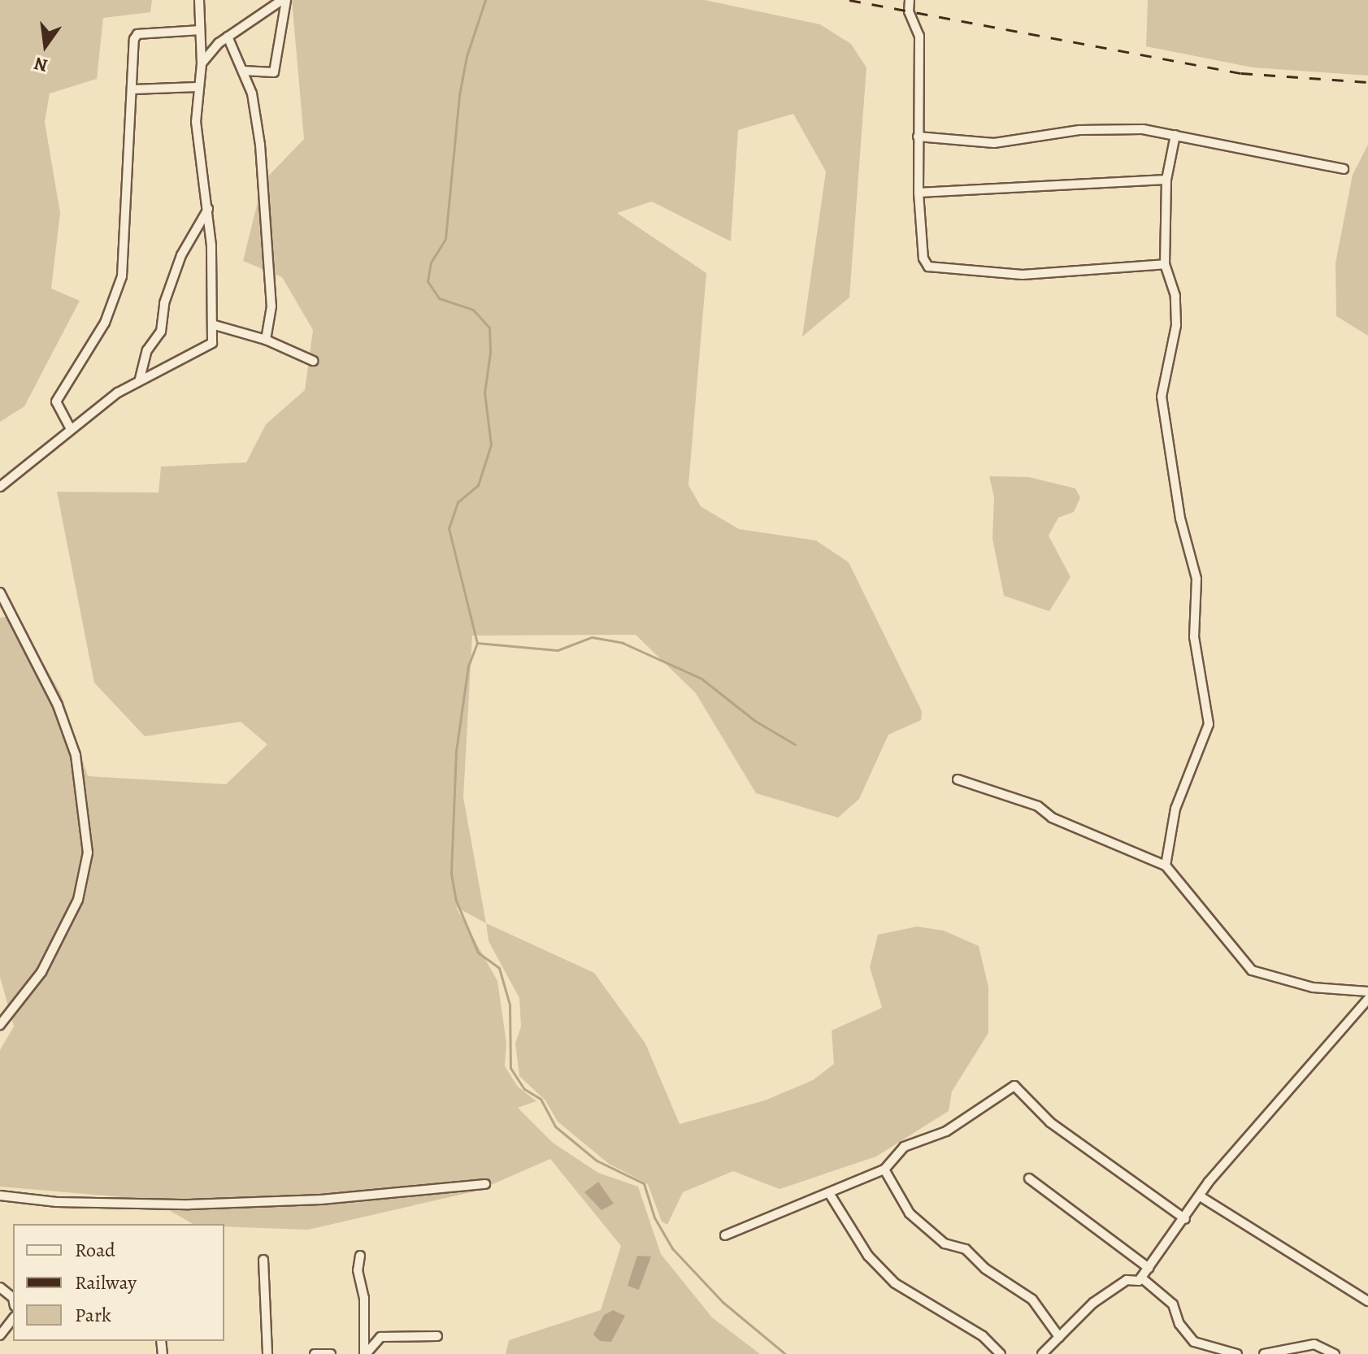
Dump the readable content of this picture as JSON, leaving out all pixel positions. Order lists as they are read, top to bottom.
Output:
{
  "legend": ["Road", "Railway", "Park"],
  "north": "bottom"
}
